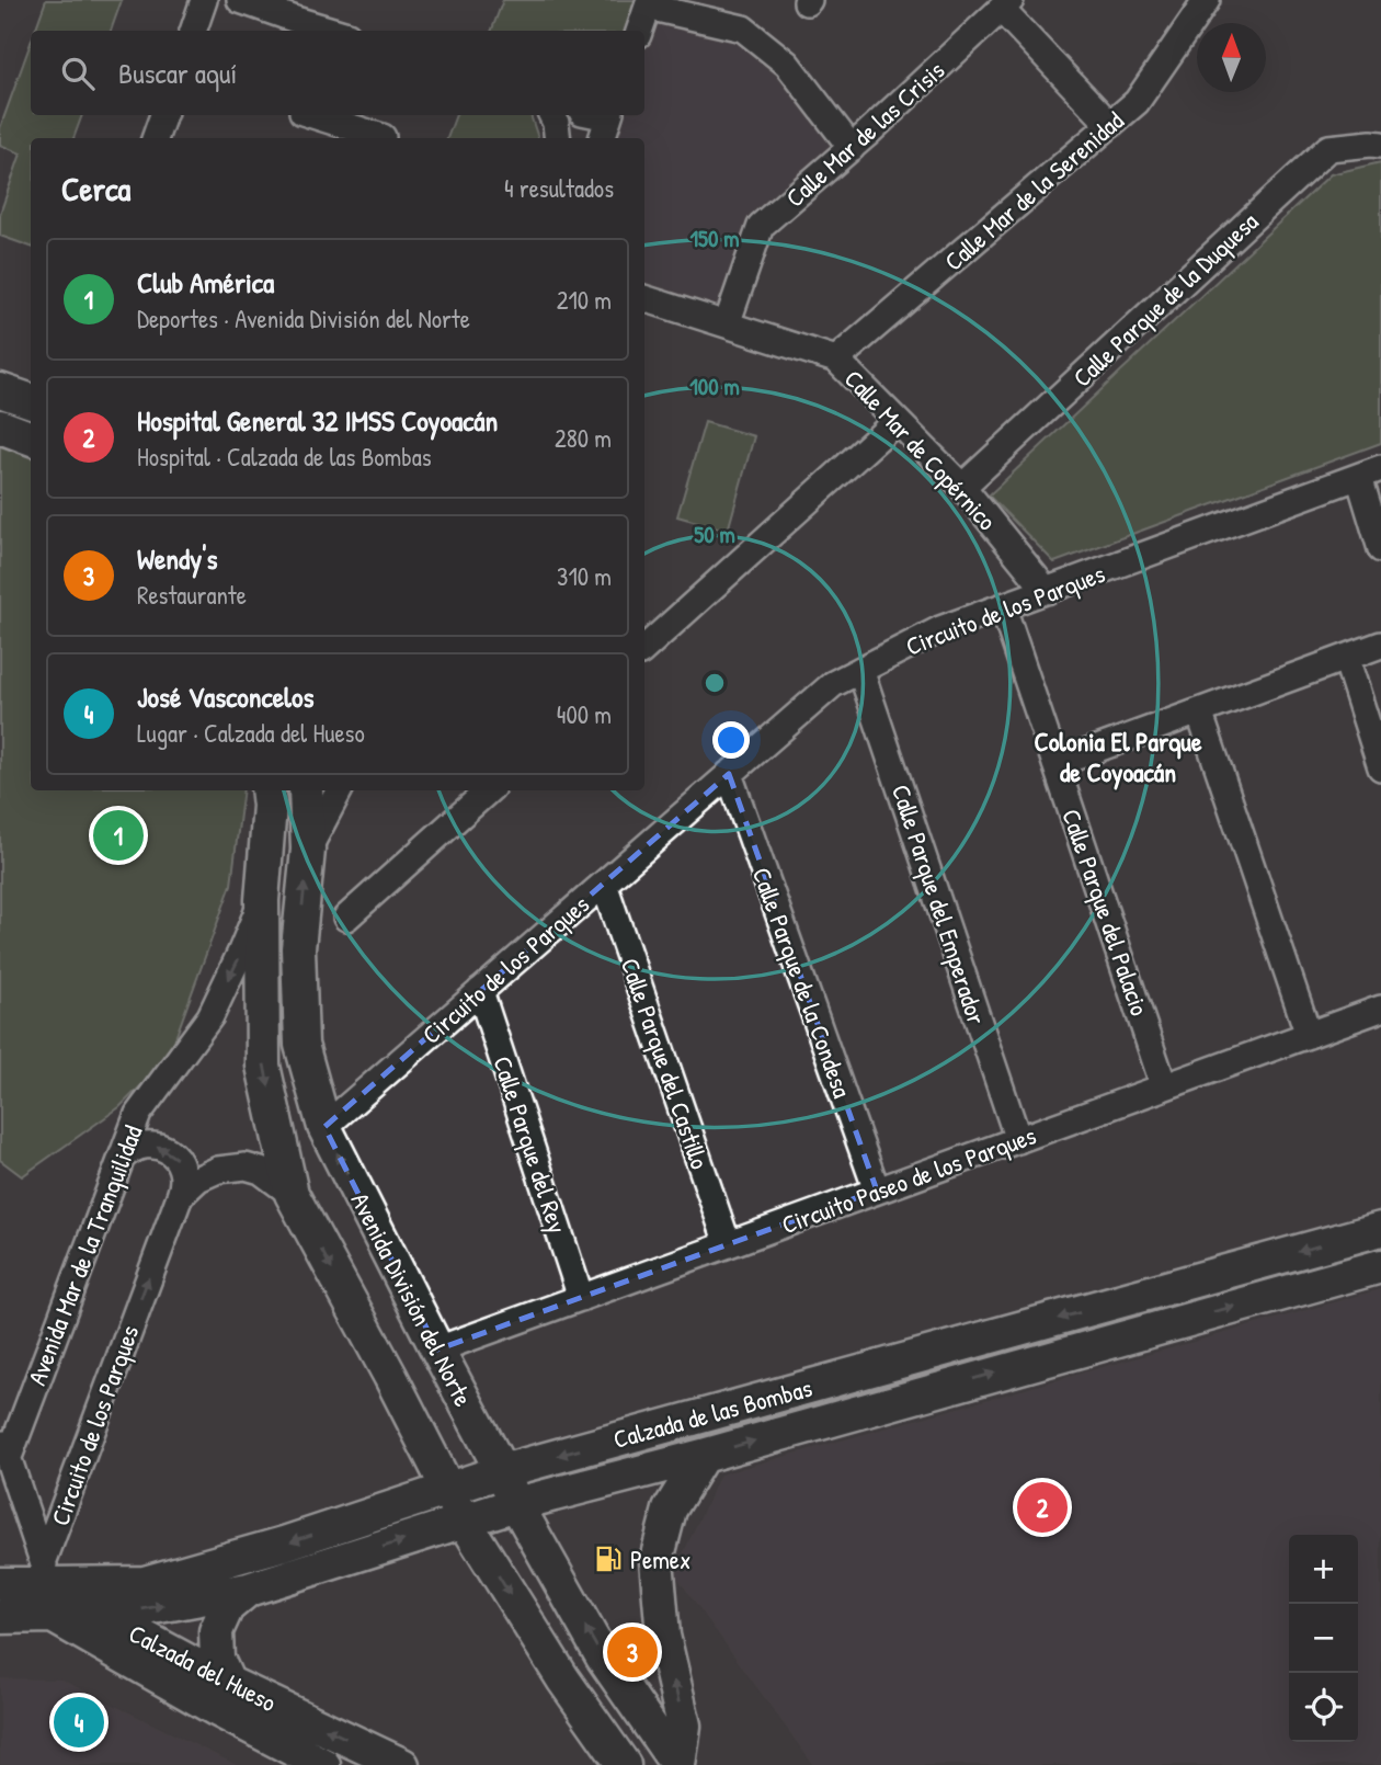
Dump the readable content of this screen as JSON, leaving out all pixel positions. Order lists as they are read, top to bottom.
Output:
{
  "streets": {
    "main road": ["Avenida División del Norte", "Calzada de las Bombas", "Calzada del Hueso"],
    "street": [
      "Calle Mar de las Crisis",
      "Calle Mar de la Serenidad",
      "Calle Parque de la Duquesa",
      "Calle Mar de Copérnico",
      "Circuito de los Parques",
      "Calle Parque del Emperador",
      "Calle Parque del Palacio",
      "Calle Parque de la Condesa",
      "Calle Parque del Castillo",
      "Calle Parque del Rey",
      "Circuito Paseo de los Parques",
      "Avenida Mar de la Tranquilidad"
    ]
  },
  "crossings": [
    ["Calle Mar de las Crisis", "Calle Mar de Copérnico"],
    ["Calle Mar de la Serenidad", "Calle Mar de Copérnico"],
    ["Calle Parque de la Duquesa", "Calle Mar de Copérnico"],
    ["Calle Mar de Copérnico", "Circuito de los Parques"],
    ["Circuito de los Parques", "Calle Parque del Emperador"],
    ["Circuito de los Parques", "Calle Parque del Palacio"],
    ["Circuito de los Parques", "Calle Parque de la Condesa"],
    ["Circuito de los Parques", "Calle Parque del Castillo"],
    ["Circuito de los Parques", "Calle Parque del Rey"],
    ["Circuito de los Parques", "Avenida División del Norte"],
    ["Circuito de los Parques", "Calzada de las Bombas"],
    ["Circuito de los Parques", "Calzada del Hueso"],
    ["Calle Parque del Emperador", "Circuito Paseo de los Parques"],
    ["Calle Parque del Palacio", "Circuito Paseo de los Parques"],
    ["Calle Parque de la Condesa", "Circuito Paseo de los Parques"],
    ["Calle Parque del Castillo", "Circuito Paseo de los Parques"],
    ["Calle Parque del Rey", "Circuito Paseo de los Parques"],
    ["Circuito Paseo de los Parques", "Avenida División del Norte"],
    ["Avenida División del Norte", "Calzada de las Bombas"],
    ["Calzada de las Bombas", "Calzada del Hueso"]
  ],
  "one_way": ["Avenida Mar de la Tranquilidad"],
  "districts": ["Colonia El Parque de Coyoacán"],
  "places": {
    "fuel station": ["Pemex"]
  },
  "north": "top",
  "page": {
    "search": "Buscar aquí",
    "heading": ["Cerca", "4 resultados"],
    "list": [
      {
        "mark": "1",
        "name": "Club América",
        "note": "Deportes · Avenida División del Norte",
        "value": "210 m"
      },
      {
        "mark": "2",
        "name": "Hospital General 32 IMSS Coyoacán",
        "note": "Hospital · Calzada de las Bombas",
        "value": "280 m"
      },
      {
        "mark": "3",
        "name": "Wendy's",
        "note": "Restaurante",
        "value": "310 m"
      },
      {
        "mark": "4",
        "name": "José Vasconcelos",
        "note": "Lugar · Calzada del Hueso",
        "value": "400 m"
      }
    ],
    "pins": [
      "1",
      "2",
      "3",
      "4"
    ],
    "map_buttons": ["+", "−"]
  },
  "rings": ["150 m", "100 m", "50 m"]
}
